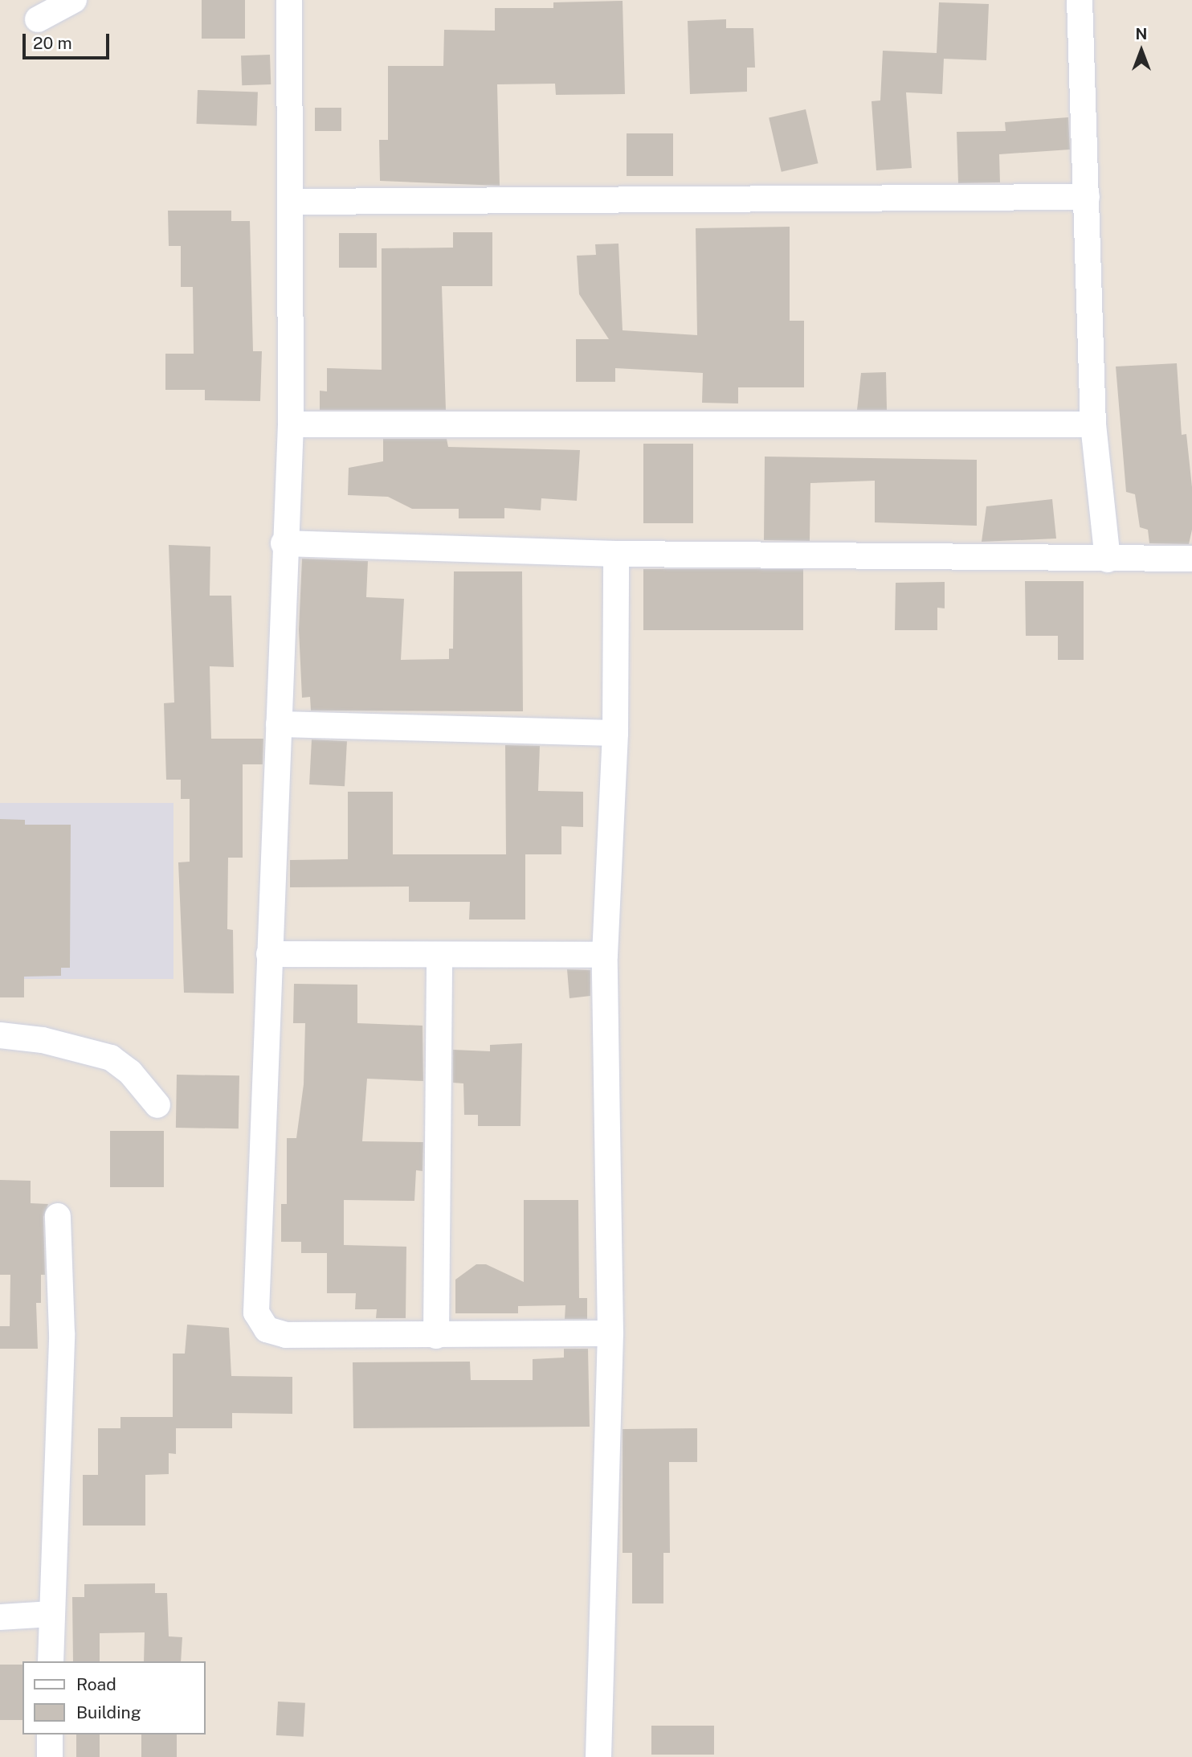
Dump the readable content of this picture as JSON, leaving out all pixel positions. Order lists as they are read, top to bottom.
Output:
{
  "legend": ["Road", "Building"],
  "scale_bar": "20 m",
  "north": "top"
}
